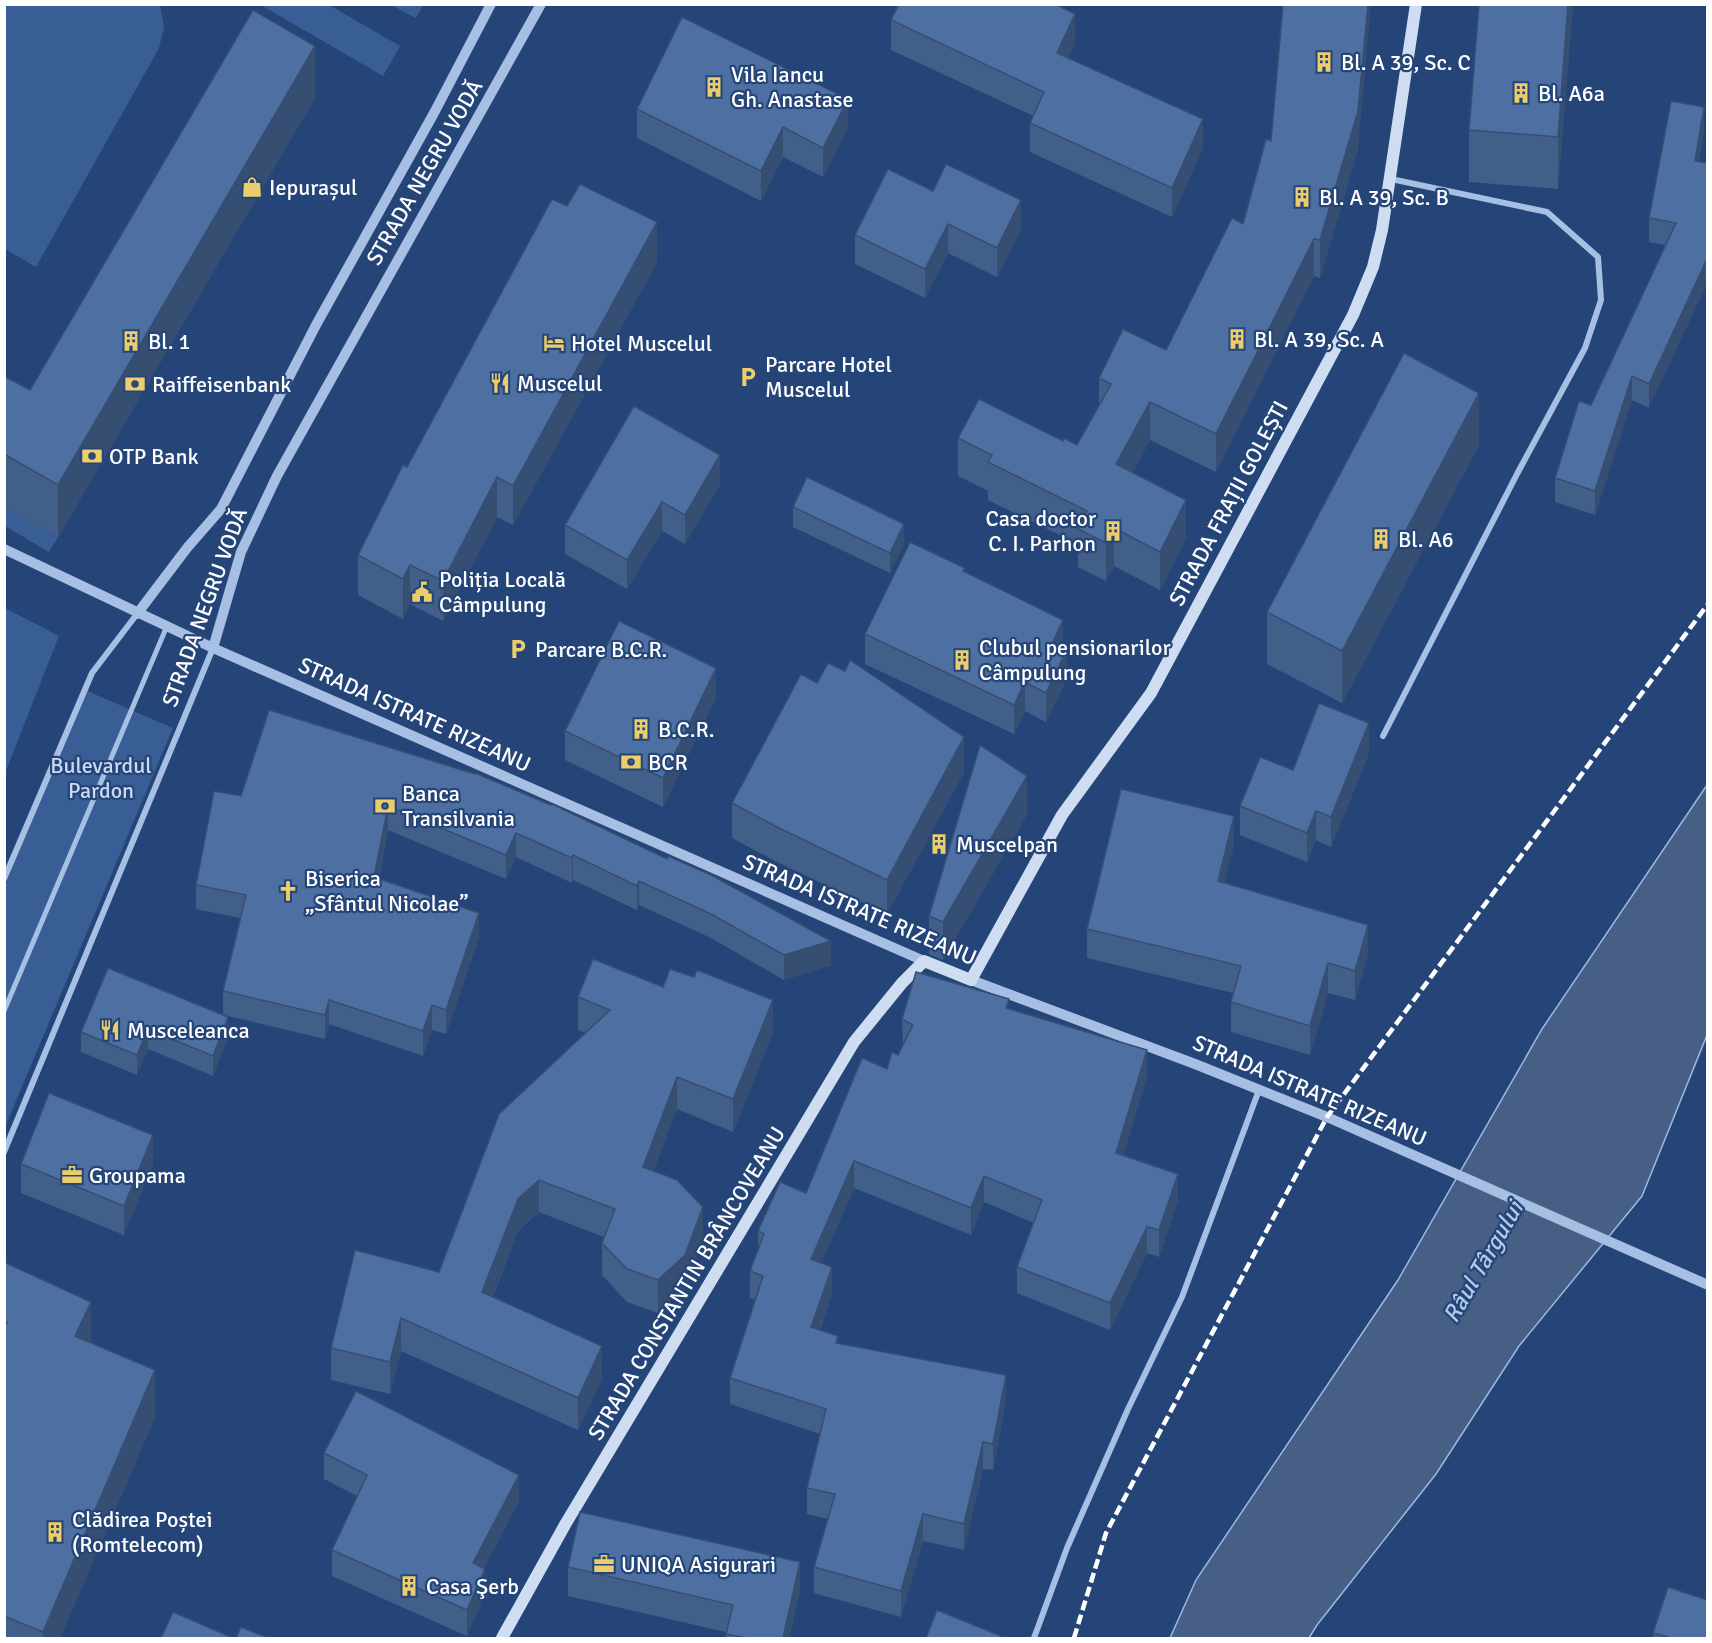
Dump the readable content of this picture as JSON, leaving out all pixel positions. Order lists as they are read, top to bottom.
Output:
{
  "streets": {
    "main road": ["STRADA FRAȚII GOLEȘTI", "STRADA ISTRATE RIZEANU", "STRADA CONSTANTIN BRÂNCOVEANU"],
    "street": ["STRADA NEGRU VODĂ"]
  },
  "crossings": [
    ["STRADA NEGRU VODĂ", "STRADA ISTRATE RIZEANU"],
    ["STRADA FRAȚII GOLEȘTI", "STRADA ISTRATE RIZEANU"],
    ["STRADA ISTRATE RIZEANU", "STRADA CONSTANTIN BRÂNCOVEANU"]
  ],
  "water": ["Râul Târgului"],
  "parks": ["Bulevardul Pardon"],
  "places": {
    "building": [
      "Bl. A 39, Sc. C",
      "Vila Iancu Gh. Anastase",
      "Bl. A6a",
      "Bl. A 39, Sc. B",
      "Bl. A 39, Sc. A",
      "Bl. 1",
      "Casa doctor C. I. Parhon",
      "Bl. A6",
      "Clubul pensionarilor Câmpulung",
      "B.C.R.",
      "Muscelpan",
      "Clădirea Poștei (Romtelecom)",
      "Casa Şerb"
    ],
    "shop": ["Iepurașul"],
    "hotel": ["Hotel Muscelul"],
    "parking": ["Parcare Hotel Muscelul", "Parcare B.C.R."],
    "restaurant": ["Muscelul", "Musceleanca"],
    "bank": [
      "Raiffeisenbank",
      "OTP Bank",
      "BCR",
      "Banca Transilvania"
    ],
    "public building": ["Poliția Locală Câmpulung"],
    "church": ["Biserica „Sfântul Nicolae”"],
    "office": ["Groupama", "UNIQA Asigurari"]
  }
}
